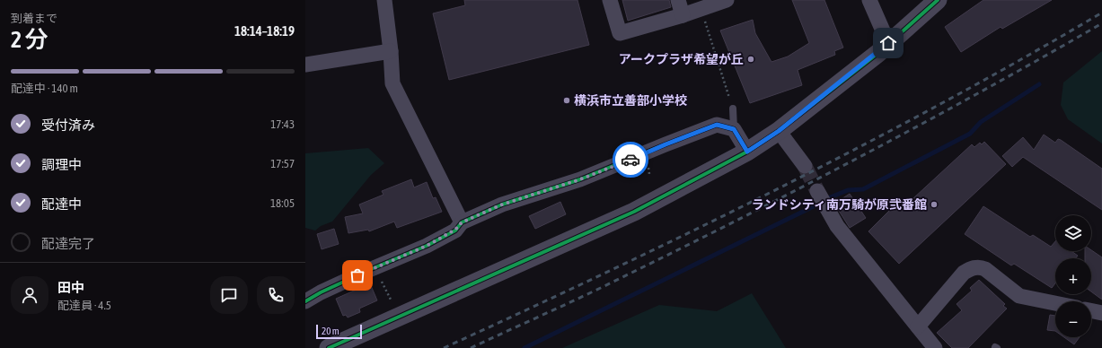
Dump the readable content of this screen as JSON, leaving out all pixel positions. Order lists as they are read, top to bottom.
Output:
{
  "places": ["アークプラザ希望が丘", "横浜市立善部小学校", "ランドシティ南万騎が原弐番館"],
  "scale_bar": "20 m",
  "page": {
    "heading": ["2 分", "到着まで", "18:14–18:19"],
    "panel": ["田中", "配達員 · 4.5"],
    "bar": "配達中 · 140 m",
    "list": [
      ["受付済み", "17:43"],
      ["調理中", "17:57"],
      ["配達中", "18:05"],
      "配達完了"
    ],
    "map_buttons": ["+", "−"],
    "scale": "20 m"
  }
}
